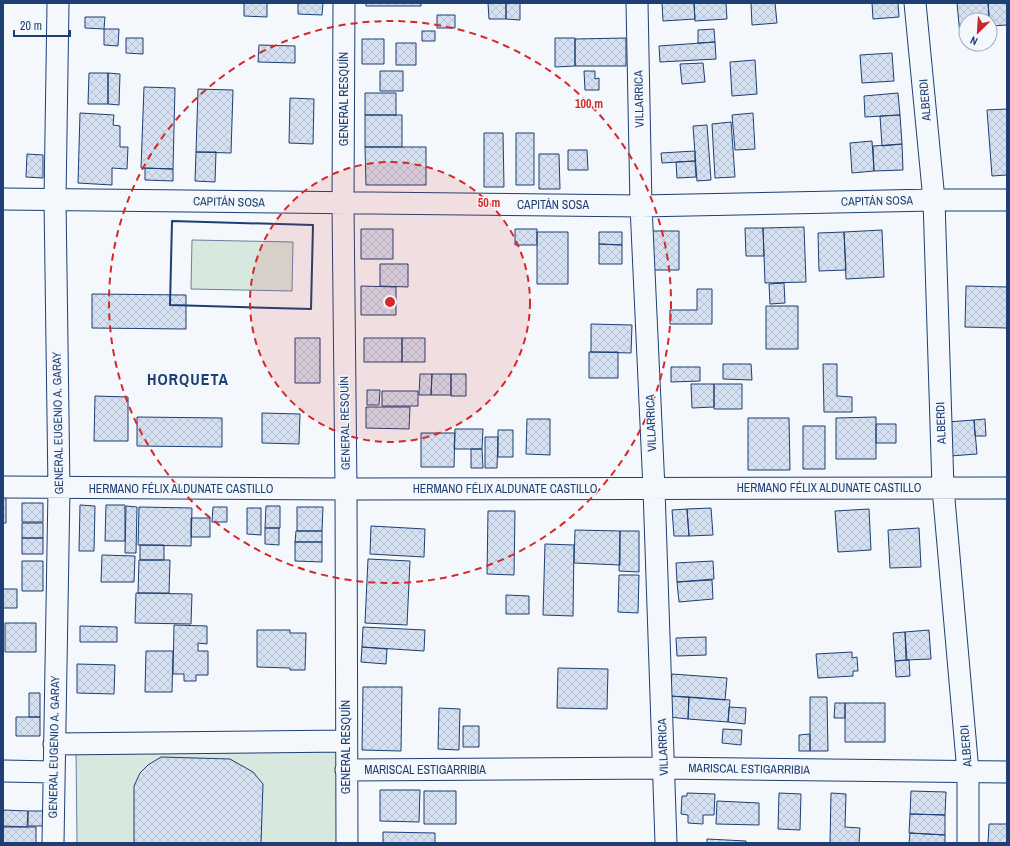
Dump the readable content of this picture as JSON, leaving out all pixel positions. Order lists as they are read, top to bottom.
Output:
{
  "streets": {
    "street": [
      "GENERAL RESQUÍN",
      "VILLARRICA",
      "ALBERDI",
      "CAPITÁN SOSA",
      "GENERAL EUGENIO A. GARAY",
      "HERMANO FÉLIX ALDUNATE CASTILLO",
      "MARISCAL ESTIGARRIBIA"
    ]
  },
  "crossings": [
    ["GENERAL RESQUÍN", "CAPITÁN SOSA"],
    ["GENERAL RESQUÍN", "HERMANO FÉLIX ALDUNATE CASTILLO"],
    ["GENERAL RESQUÍN", "MARISCAL ESTIGARRIBIA"],
    ["VILLARRICA", "CAPITÁN SOSA"],
    ["VILLARRICA", "HERMANO FÉLIX ALDUNATE CASTILLO"],
    ["VILLARRICA", "MARISCAL ESTIGARRIBIA"],
    ["ALBERDI", "CAPITÁN SOSA"],
    ["ALBERDI", "HERMANO FÉLIX ALDUNATE CASTILLO"],
    ["ALBERDI", "MARISCAL ESTIGARRIBIA"],
    ["CAPITÁN SOSA", "GENERAL EUGENIO A. GARAY"],
    ["GENERAL EUGENIO A. GARAY", "HERMANO FÉLIX ALDUNATE CASTILLO"]
  ],
  "districts": ["HORQUETA"],
  "scale_bar": "20 m",
  "north": "bottom left",
  "rings": ["100 m", "50 m"]
}
